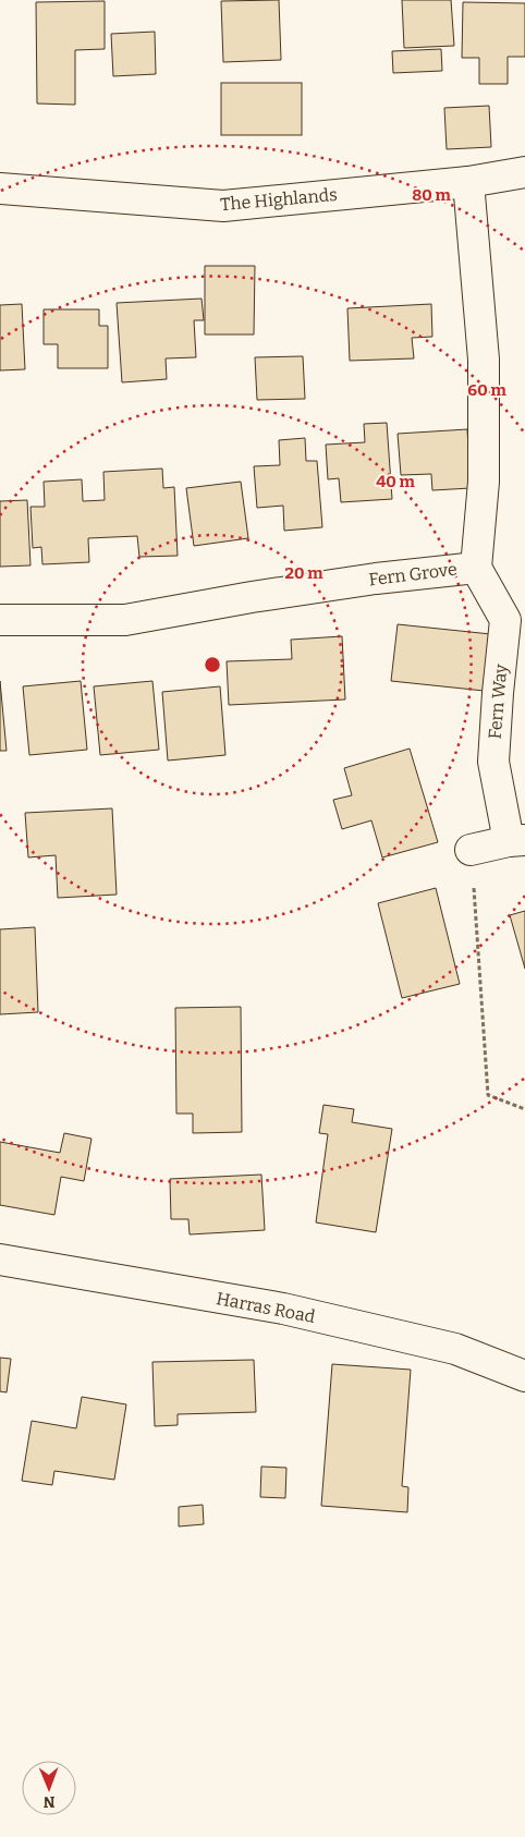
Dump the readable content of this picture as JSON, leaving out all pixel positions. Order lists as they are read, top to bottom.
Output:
{
  "streets": {
    "street": [
      "The Highlands",
      "Fern Grove",
      "Fern Way",
      "Harras Road"
    ]
  },
  "crossings": [
    ["The Highlands", "Fern Grove"],
    ["Fern Grove", "Fern Way"]
  ],
  "north": "bottom",
  "rings": [
    "80 m",
    "60 m",
    "40 m",
    "20 m"
  ]
}
